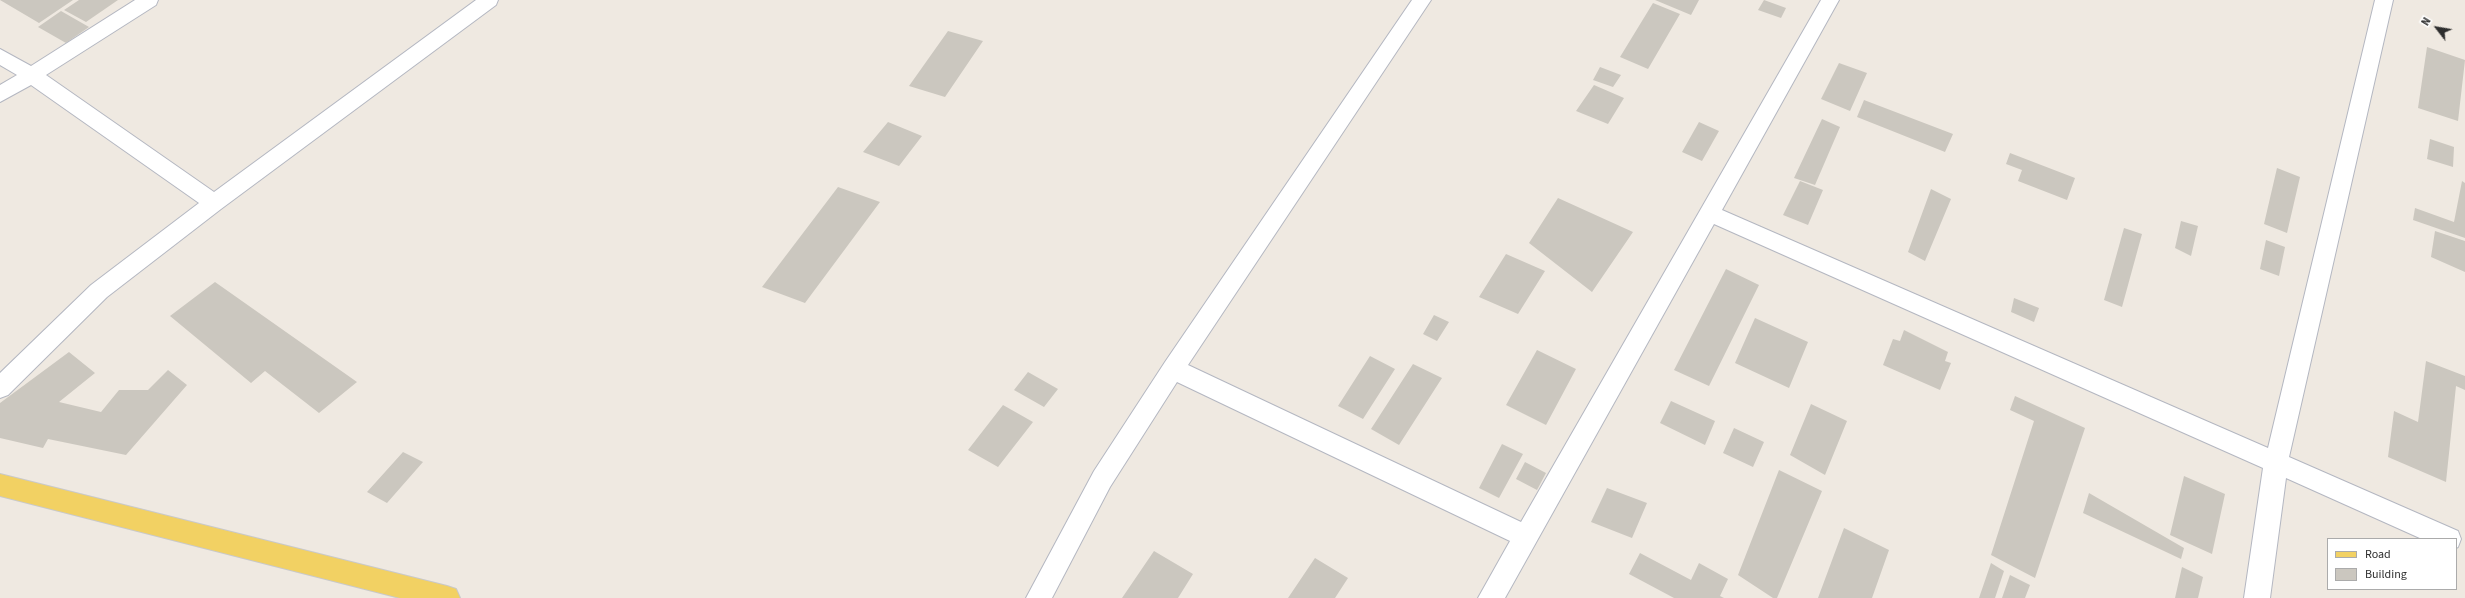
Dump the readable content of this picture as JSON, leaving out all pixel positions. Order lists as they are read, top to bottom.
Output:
{
  "legend": ["Road", "Building"],
  "north": "top left"
}
